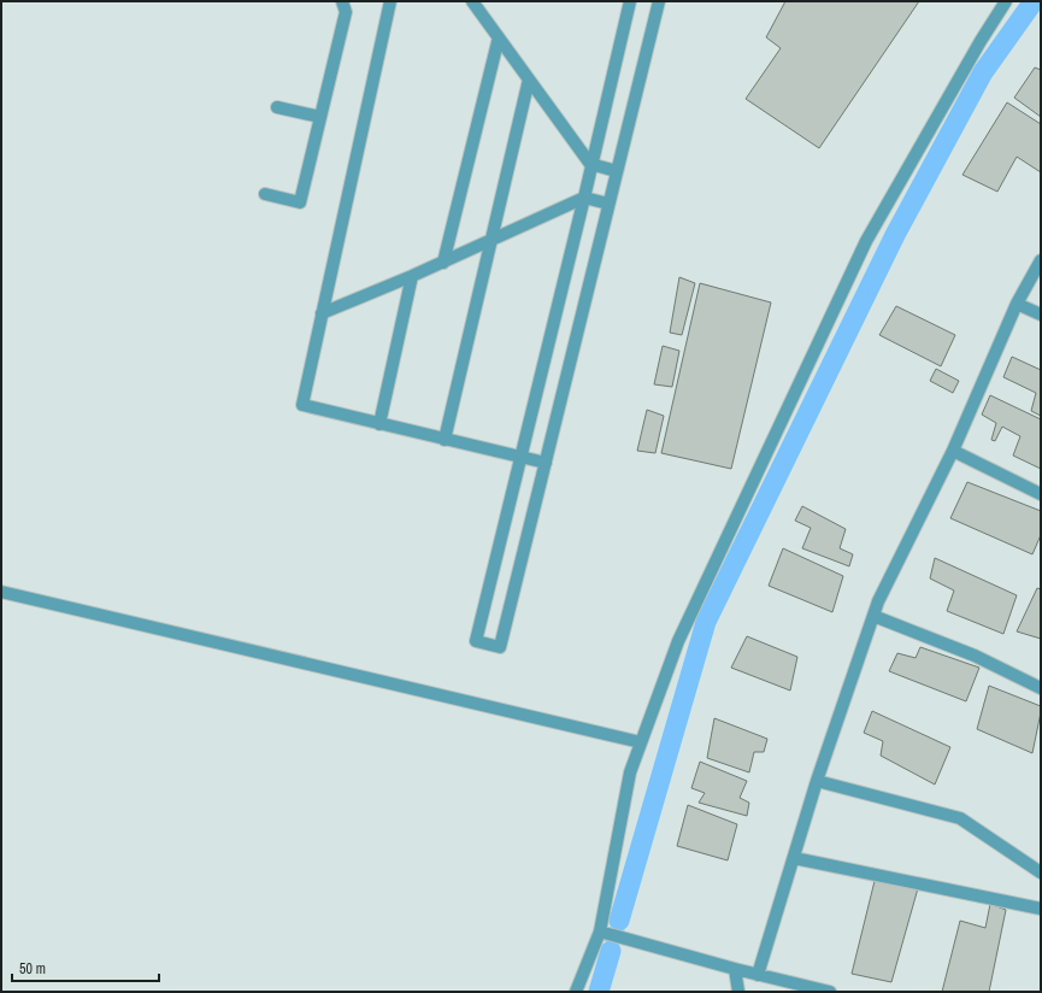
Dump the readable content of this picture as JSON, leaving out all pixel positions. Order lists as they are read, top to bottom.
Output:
{
  "scale_bar": "50 m"
}
